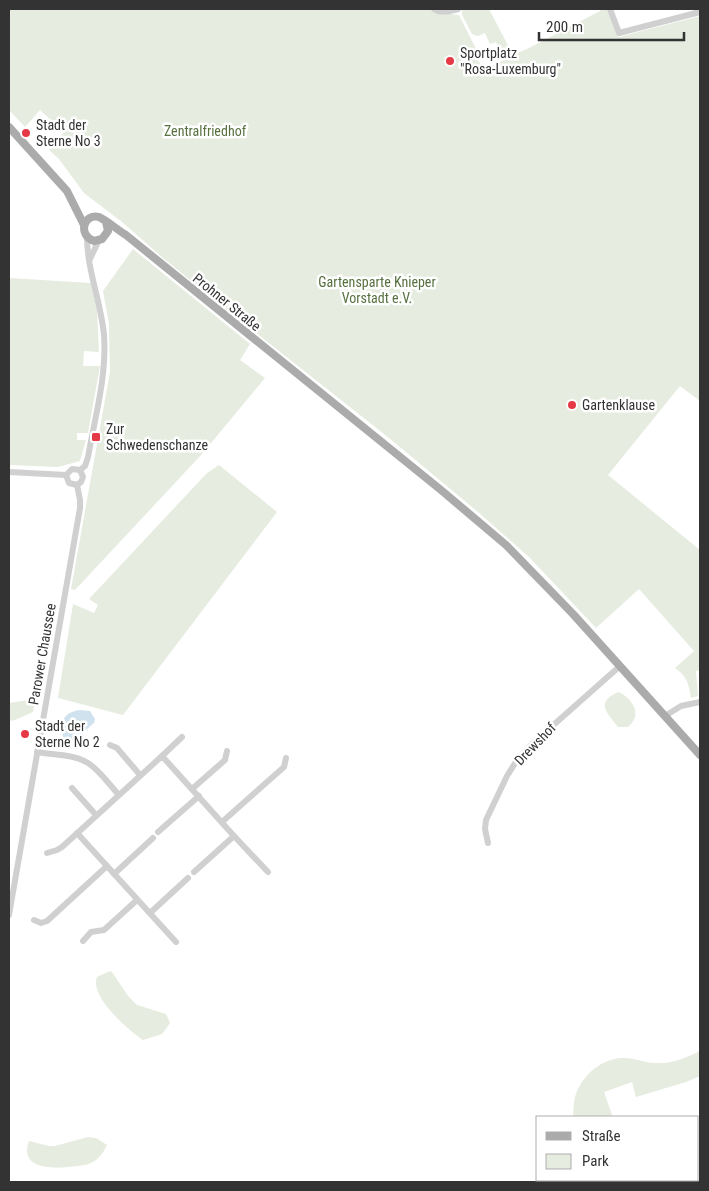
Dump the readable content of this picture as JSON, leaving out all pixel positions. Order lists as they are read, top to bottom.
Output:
{
  "streets": {
    "main road": ["Prohner Straße", "Parower Chaussee"],
    "street": ["Drewshof"]
  },
  "crossings": [
    ["Prohner Straße", "Parower Chaussee"],
    ["Prohner Straße", "Drewshof"]
  ],
  "parks": ["Zentralfriedhof", "Gartensparte Knieper Vorstadt e.V."],
  "places": {
    "other": [
      "Sportplatz \"Rosa-Luxemburg\"",
      "Stadt der Sterne No 3",
      "Gartenklause",
      "Stadt der Sterne No 2"
    ],
    "transit": ["Zur Schwedenschanze"]
  },
  "legend": ["Straße", "Park"],
  "scale_bar": "200 m"
}
